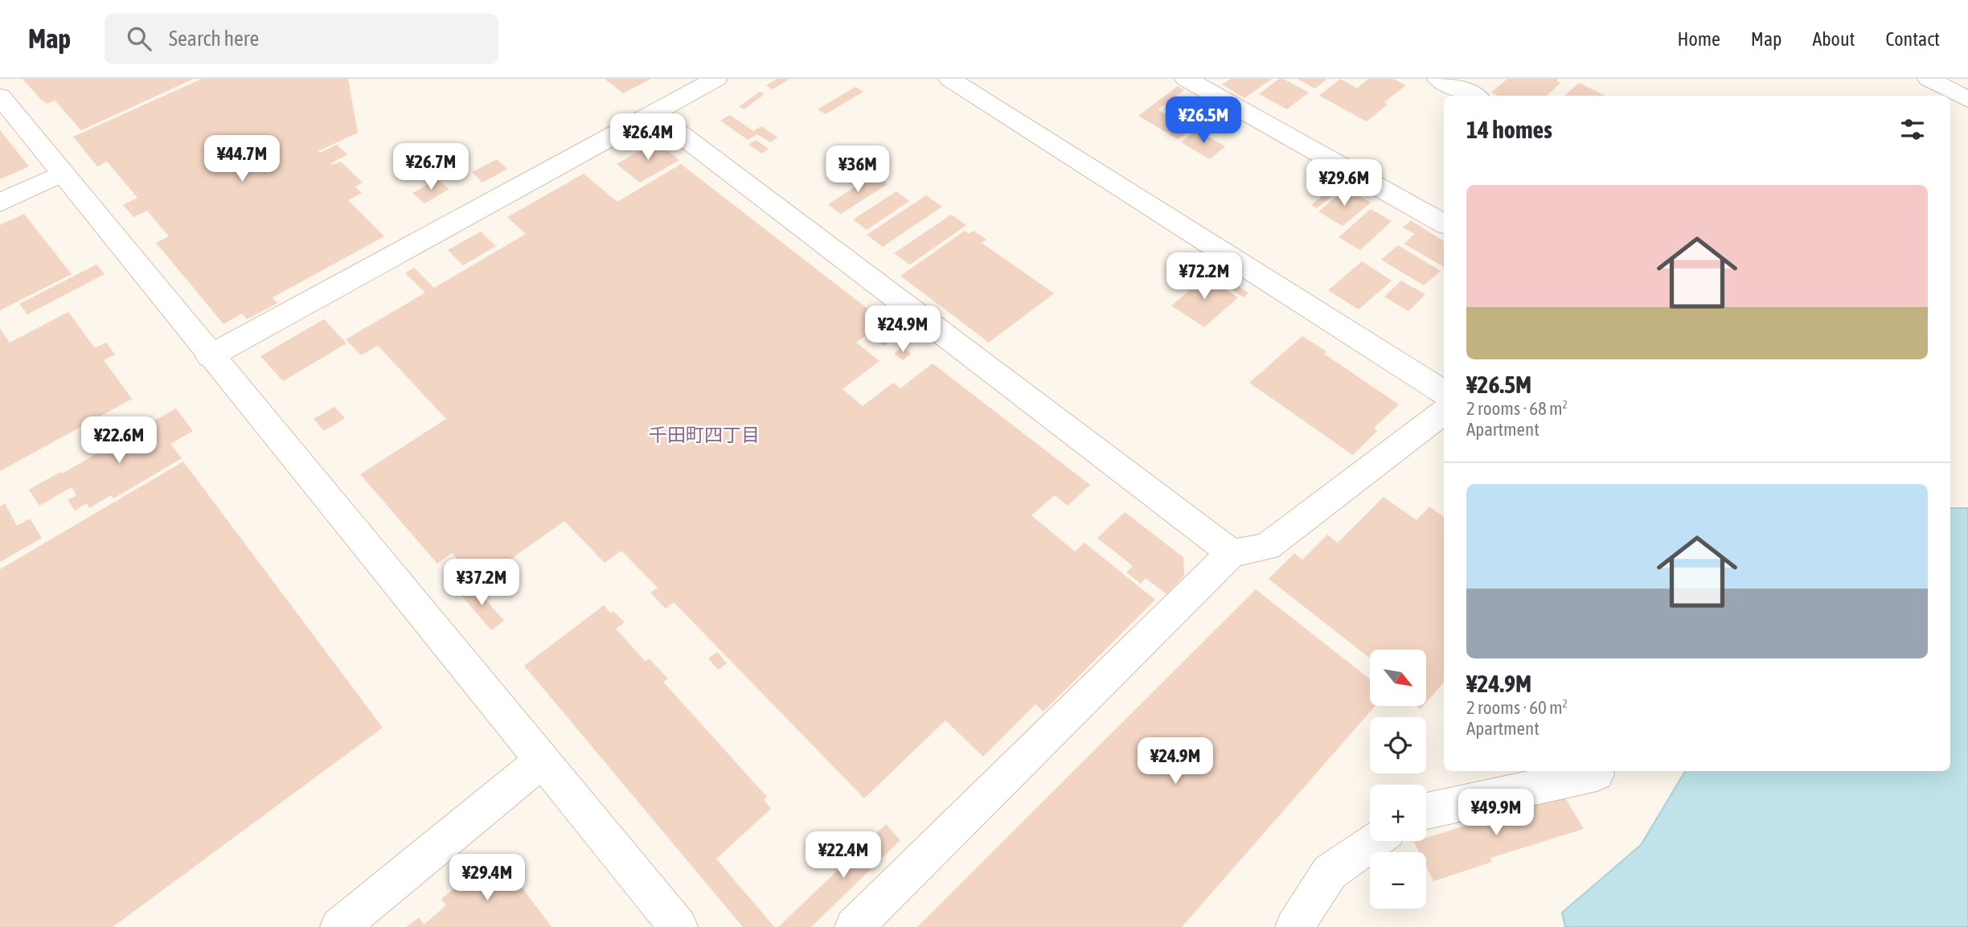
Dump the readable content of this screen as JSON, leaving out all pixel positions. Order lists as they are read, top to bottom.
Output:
{
  "districts": ["千田町四丁目"],
  "north": "bottom right",
  "page": {
    "header": "Map",
    "search": "Search here",
    "nav": [
      "Home",
      "Map",
      "About",
      "Contact"
    ],
    "heading": "14 homes",
    "price": [
      "¥26.5M",
      "¥26.4M",
      "¥44.7M",
      "¥26.7M",
      "¥36M",
      "¥29.6M",
      "¥72.2M",
      "¥24.9M",
      "¥22.6M",
      "¥37.2M",
      "¥24.9M",
      "¥49.9M",
      "¥22.4M",
      "¥29.4M"
    ],
    "list": [
      {
        "name": "¥26.5M",
        "note": "2 rooms · 68 m² · Apartment"
      },
      {
        "name": "¥24.9M",
        "note": "2 rooms · 60 m² · Apartment"
      }
    ],
    "map_buttons": ["+", "−"]
  }
}
